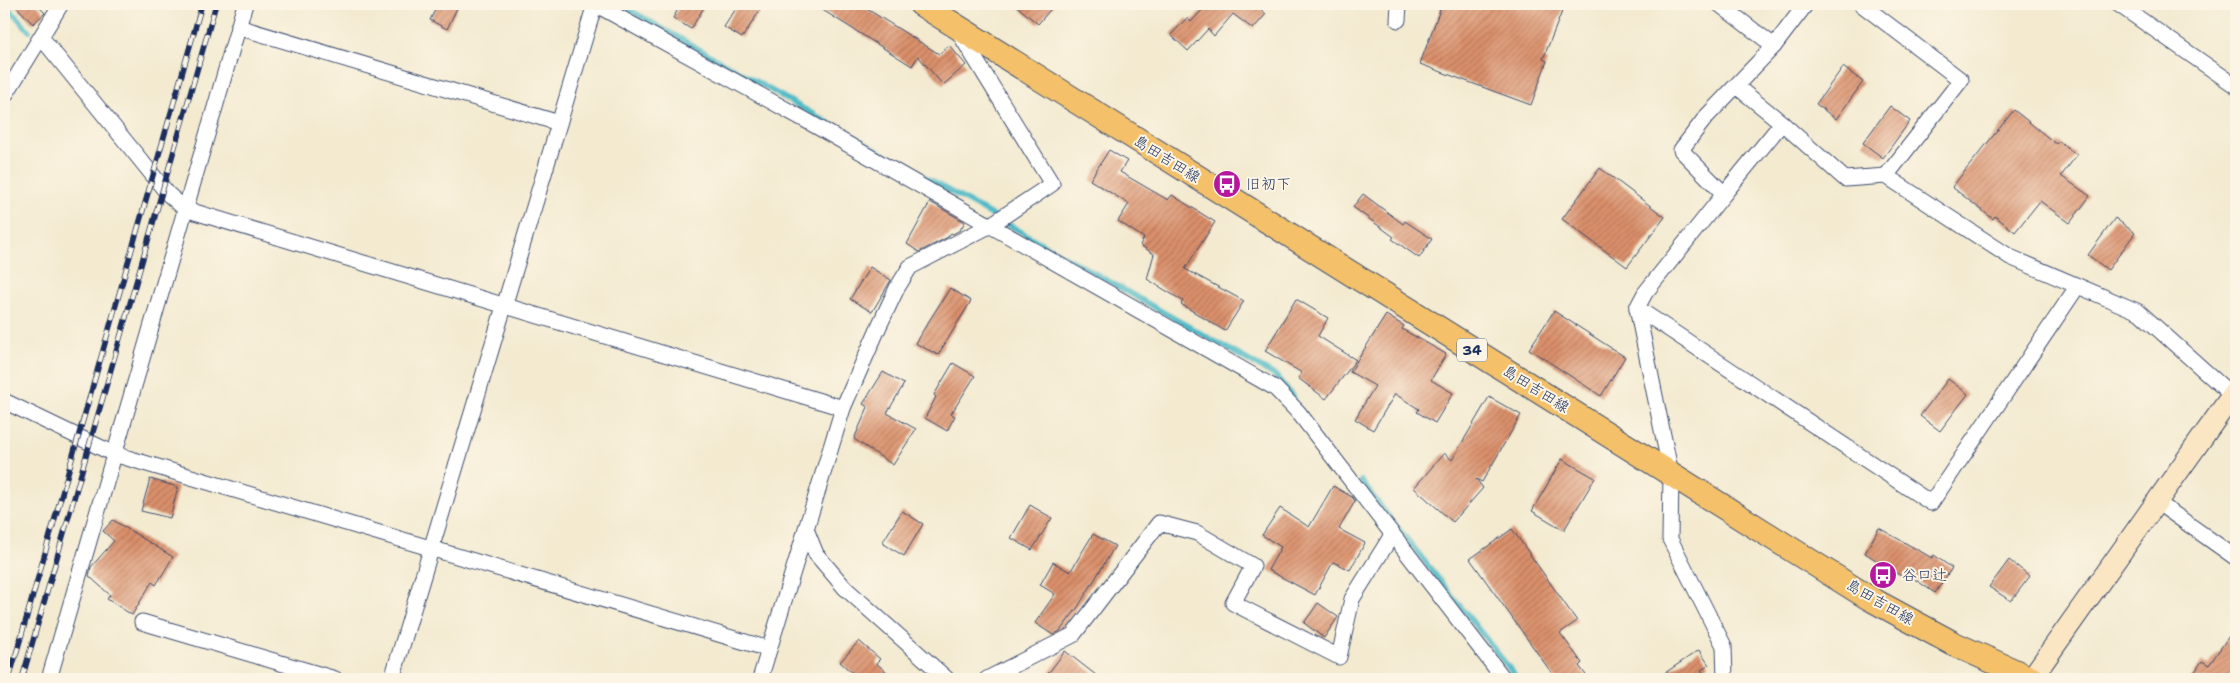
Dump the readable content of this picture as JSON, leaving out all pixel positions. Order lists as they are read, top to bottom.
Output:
{
  "streets": {
    "main road": ["島田吉田線", "34"]
  },
  "places": {
    "bus stop": ["旧初下", "谷口辻"]
  }
}
